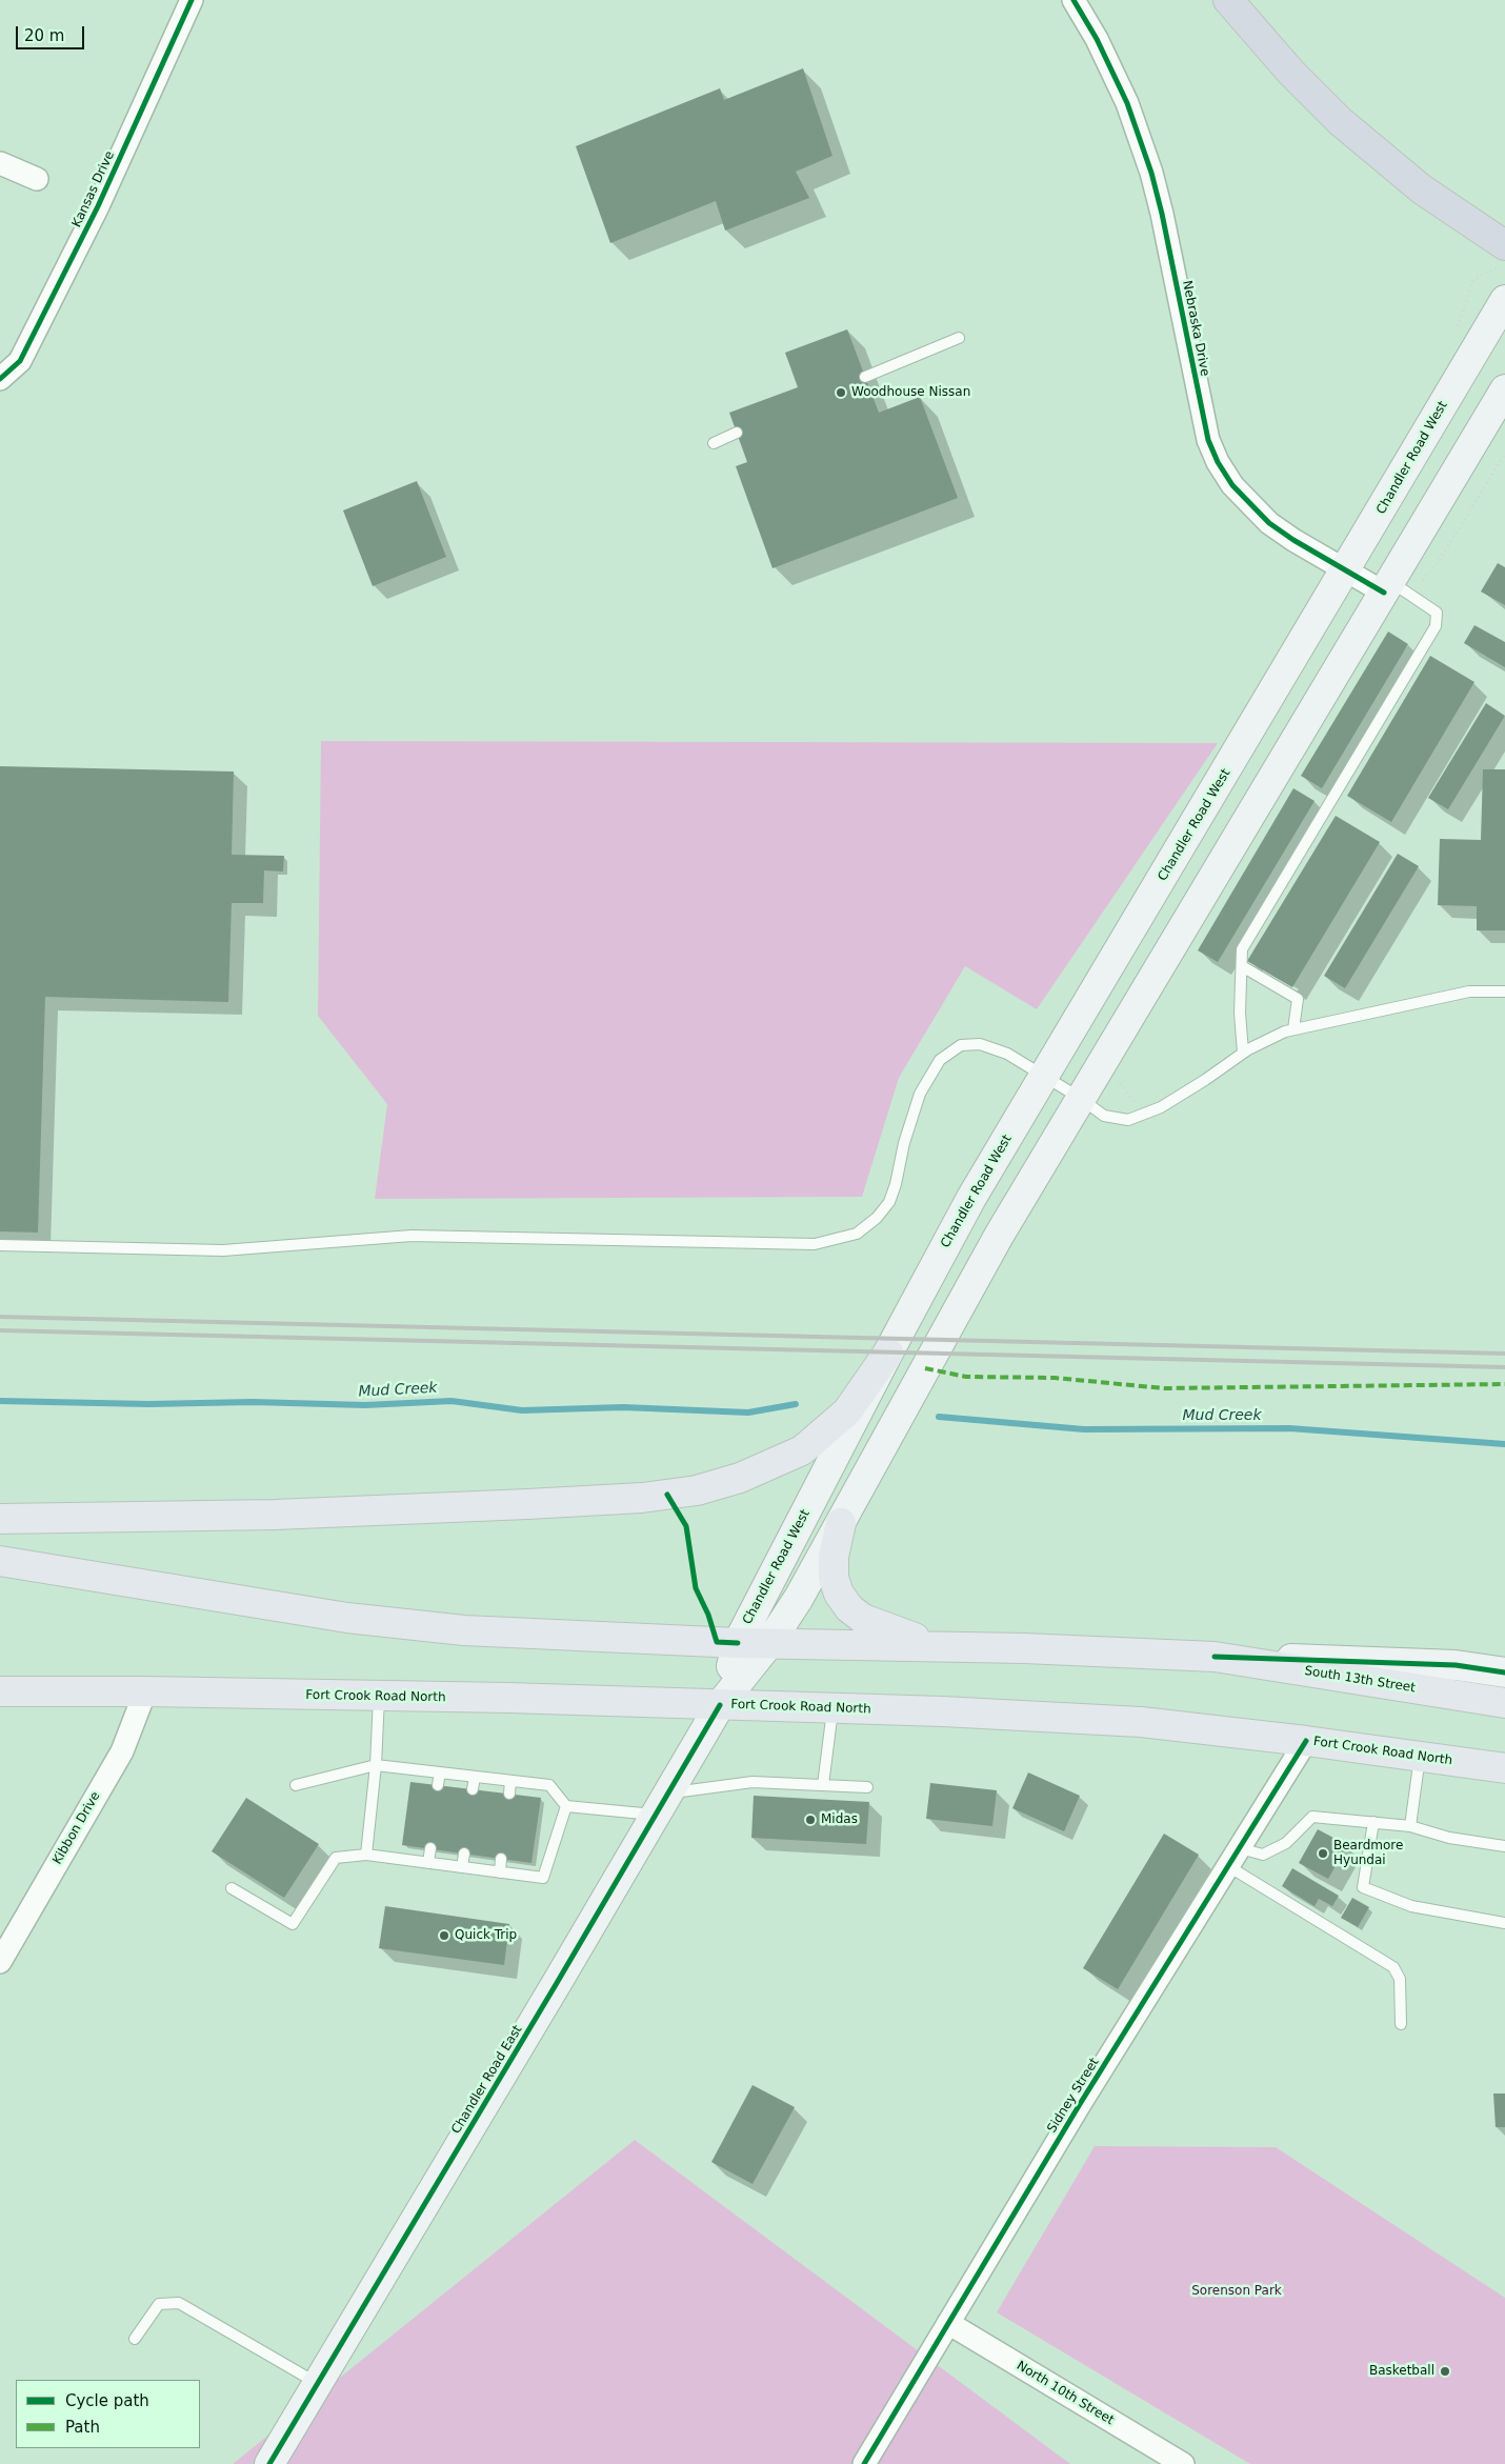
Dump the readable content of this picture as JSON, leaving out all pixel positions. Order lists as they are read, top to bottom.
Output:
{
  "streets": {
    "main road": [
      "Chandler Road West",
      "South 13th Street",
      "Fort Crook Road North",
      "Chandler Road East"
    ],
    "street": [
      "Kansas Drive",
      "Nebraska Drive",
      "Kibbon Drive",
      "Sidney Street",
      "North 10th Street"
    ]
  },
  "crossings": [
    ["Nebraska Drive", "Chandler Road West"],
    ["Chandler Road West", "Fort Crook Road North"],
    ["Chandler Road West", "Chandler Road East"],
    ["Fort Crook Road North", "Kibbon Drive"],
    ["Fort Crook Road North", "Chandler Road East"],
    ["Fort Crook Road North", "Sidney Street"],
    ["Sidney Street", "North 10th Street"]
  ],
  "water": ["Mud Creek"],
  "parks": ["Sorenson Park"],
  "places": [
    "Woodhouse Nissan",
    "Midas",
    "Beardmore Hyundai",
    "Quick Trip",
    "Basketball"
  ],
  "legend": ["Cycle path", "Path"],
  "scale_bar": "20 m"
}
